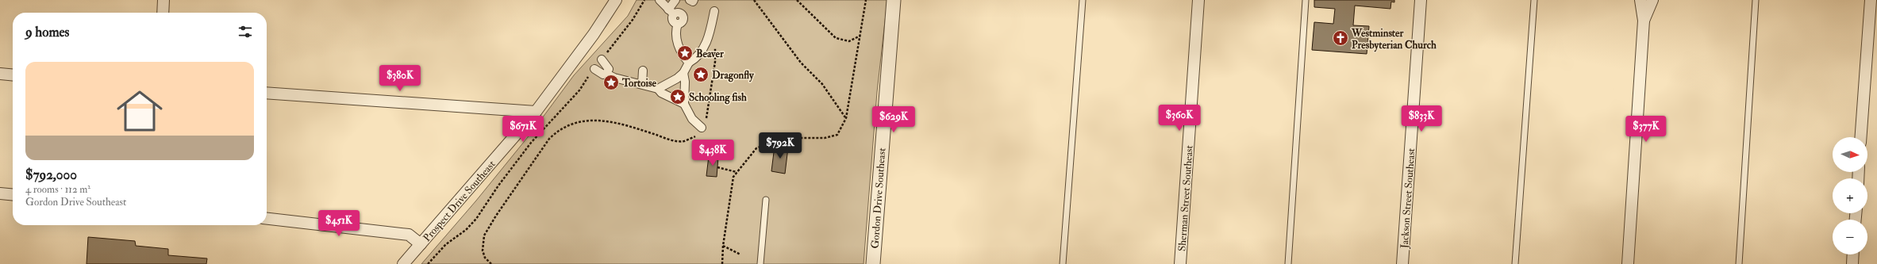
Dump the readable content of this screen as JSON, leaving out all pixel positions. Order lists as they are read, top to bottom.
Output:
{
  "streets": {
    "street": [
      "Gordon Drive Southeast",
      "Sherman Street Southeast",
      "Jackson Street Southeast",
      "Prospect Drive Southeast"
    ]
  },
  "places": {
    "church": ["Westminster Presbyterian Church"],
    "place": [
      "Beaver",
      "Dragonfly",
      "Tortoise",
      "Schooling fish"
    ]
  },
  "north": "right",
  "page": {
    "heading": "9 homes",
    "list": [
      {
        "name": "$792,000",
        "note": "4 rooms · 112 m² · Gordon Drive Southeast"
      }
    ],
    "price": [
      "$380K",
      "$360K",
      "$833K",
      "$629K",
      "$671K",
      "$377K",
      "$792K",
      "$438K",
      "$451K"
    ],
    "map_buttons": ["+", "−"]
  }
}
